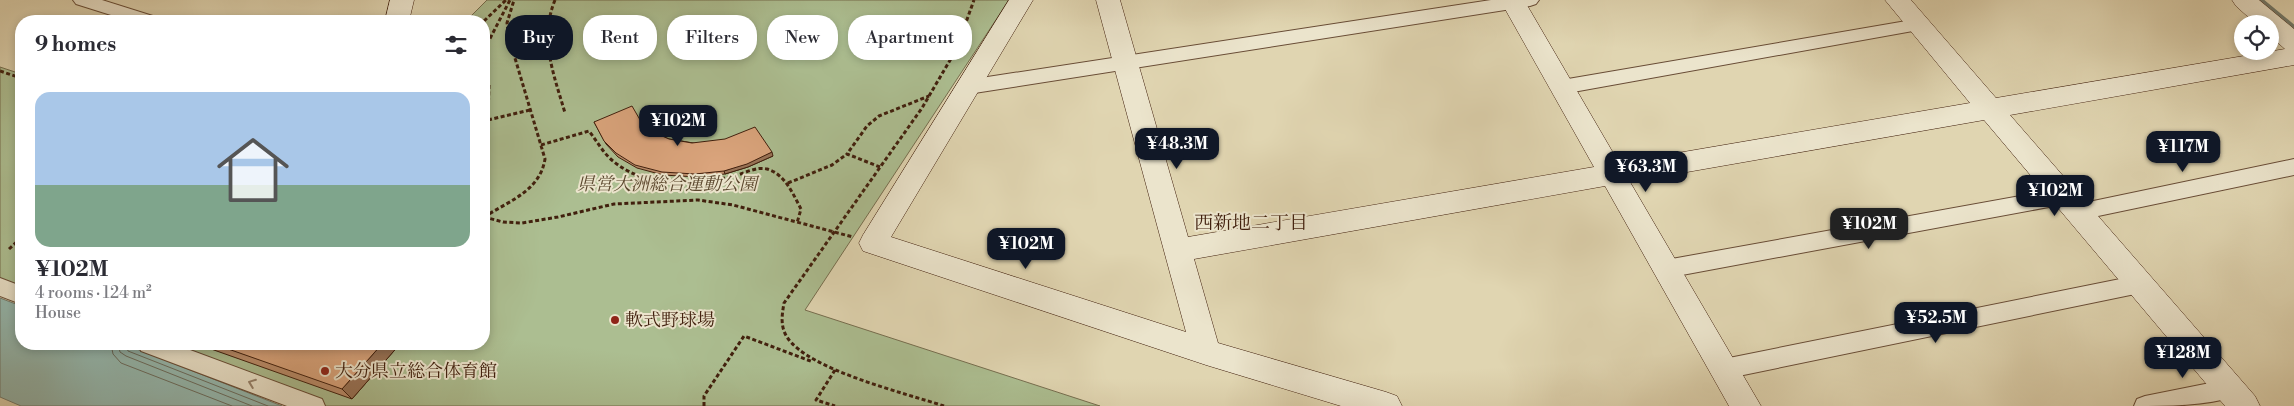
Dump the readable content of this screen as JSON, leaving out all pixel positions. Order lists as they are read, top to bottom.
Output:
{
  "districts": ["西新地二丁目"],
  "parks": ["県営大洲総合運動公園"],
  "places": ["軟式野球場", "大分県立総合体育館"],
  "page": {
    "chip": [
      "Buy",
      "Rent",
      "Filters",
      "New",
      "Apartment"
    ],
    "heading": "9 homes",
    "list": [
      {
        "name": "¥102M",
        "note": "4 rooms · 124 m² · House"
      }
    ],
    "price": [
      "¥102M",
      "¥48.3M",
      "¥117M",
      "¥63.3M",
      "¥102M",
      "¥102M",
      "¥102M",
      "¥52.5M",
      "¥128M"
    ]
  }
}
